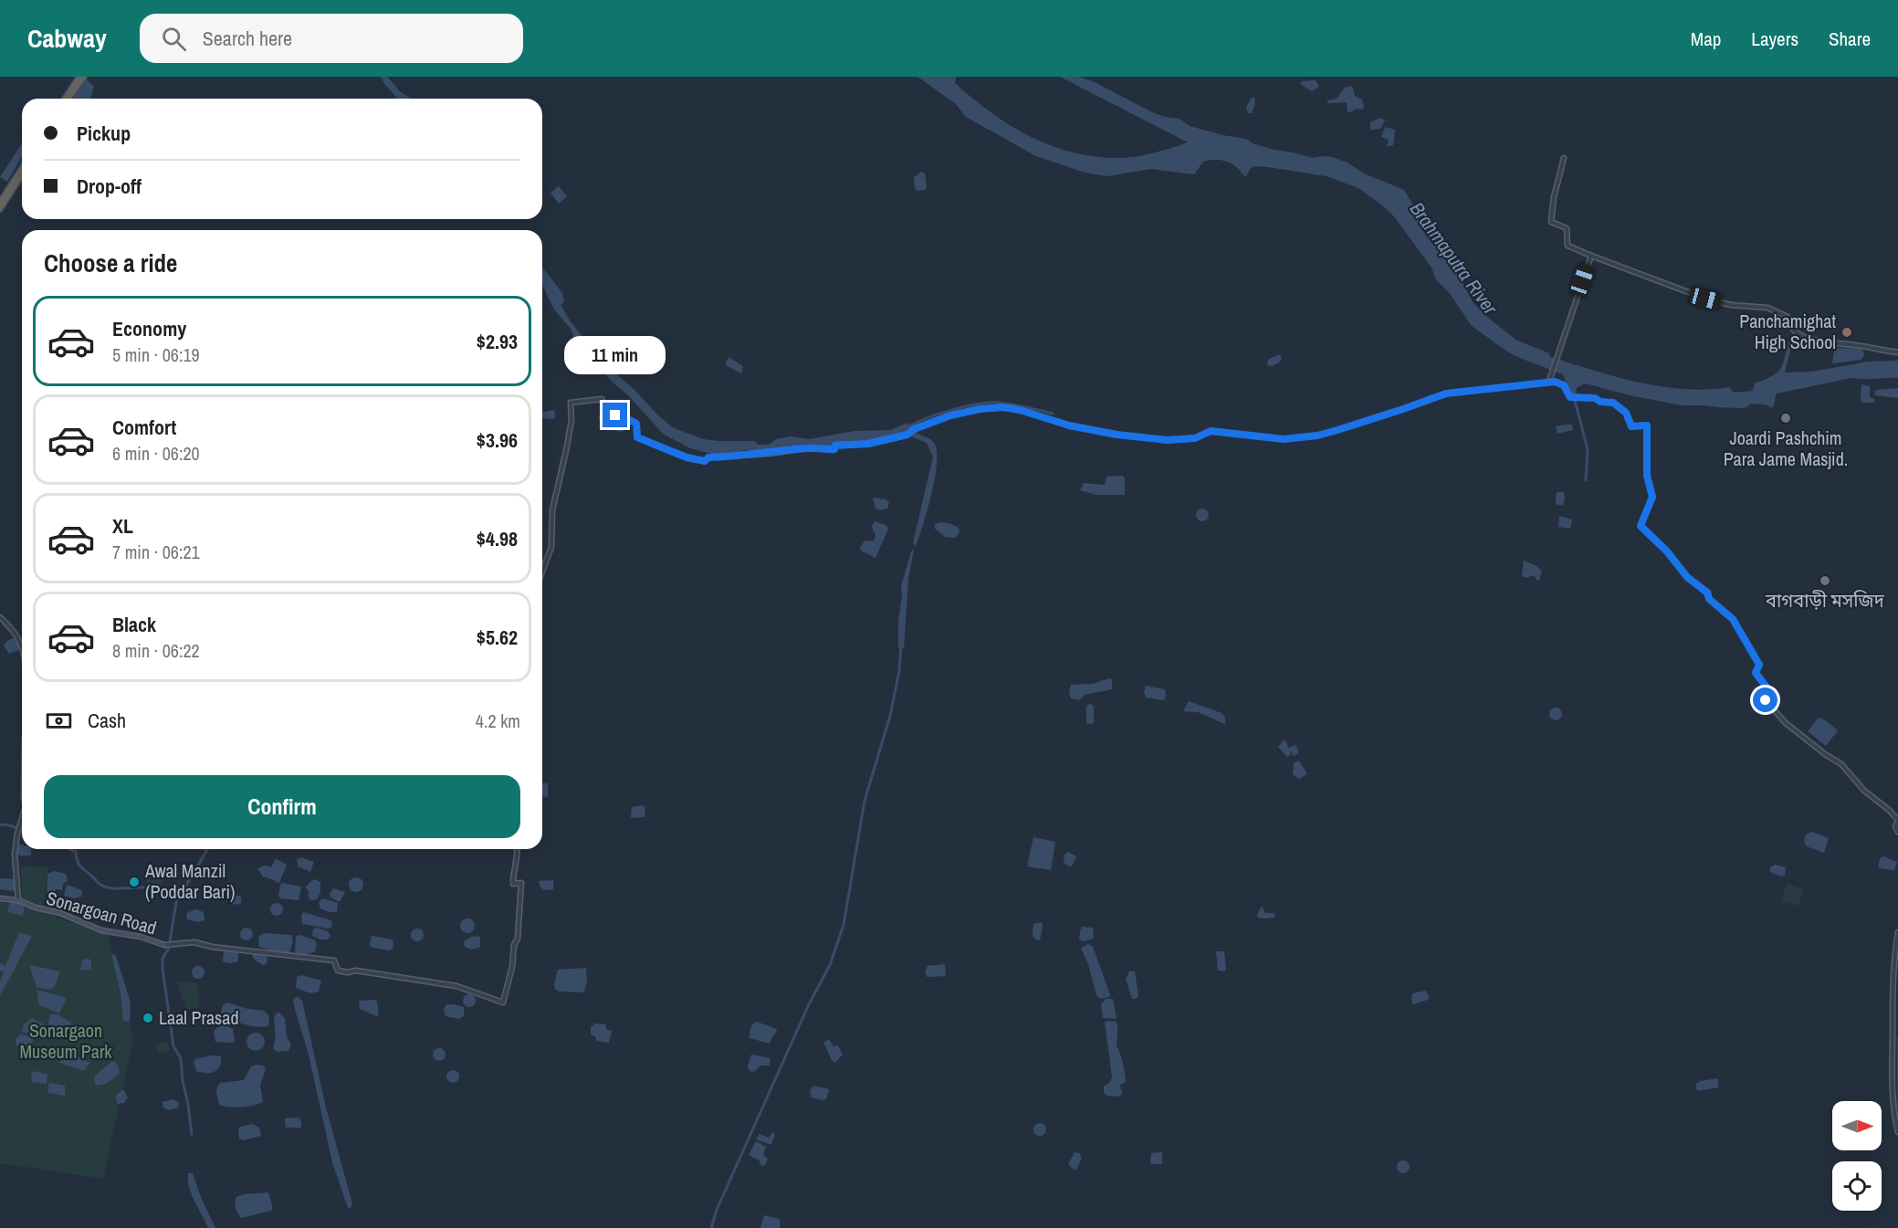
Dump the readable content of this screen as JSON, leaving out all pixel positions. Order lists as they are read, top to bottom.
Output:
{
  "streets": {
    "main road": ["Sonargoan Road"]
  },
  "water": ["Brahmaputra River"],
  "parks": ["Sonargaon Museum Park"],
  "places": [
    "Panchamighat High School",
    "Joardi Pashchim Para Jame Masjid.",
    "বাগবাড়ী মসজিদ",
    "Awal Manzil (Poddar Bari)",
    "Laal Prasad"
  ],
  "north": "right",
  "page": {
    "header": "Cabway",
    "search": "Search here",
    "nav": ["Map", "Layers", "Share"],
    "banner": ["Pickup", "Drop-off"],
    "heading": "Choose a ride",
    "list": [
      {
        "name": "Economy",
        "note": "5 min · 06:19",
        "value": "$2.93"
      },
      {
        "name": "Comfort",
        "note": "6 min · 06:20",
        "value": "$3.96"
      },
      {
        "name": "XL",
        "note": "7 min · 06:21",
        "value": "$4.98"
      },
      {
        "name": "Black",
        "note": "8 min · 06:22",
        "value": "$5.62"
      }
    ],
    "bubble": "11 min",
    "pay": ["Cash", "4.2 km"],
    "buttons": "Confirm"
  }
}
